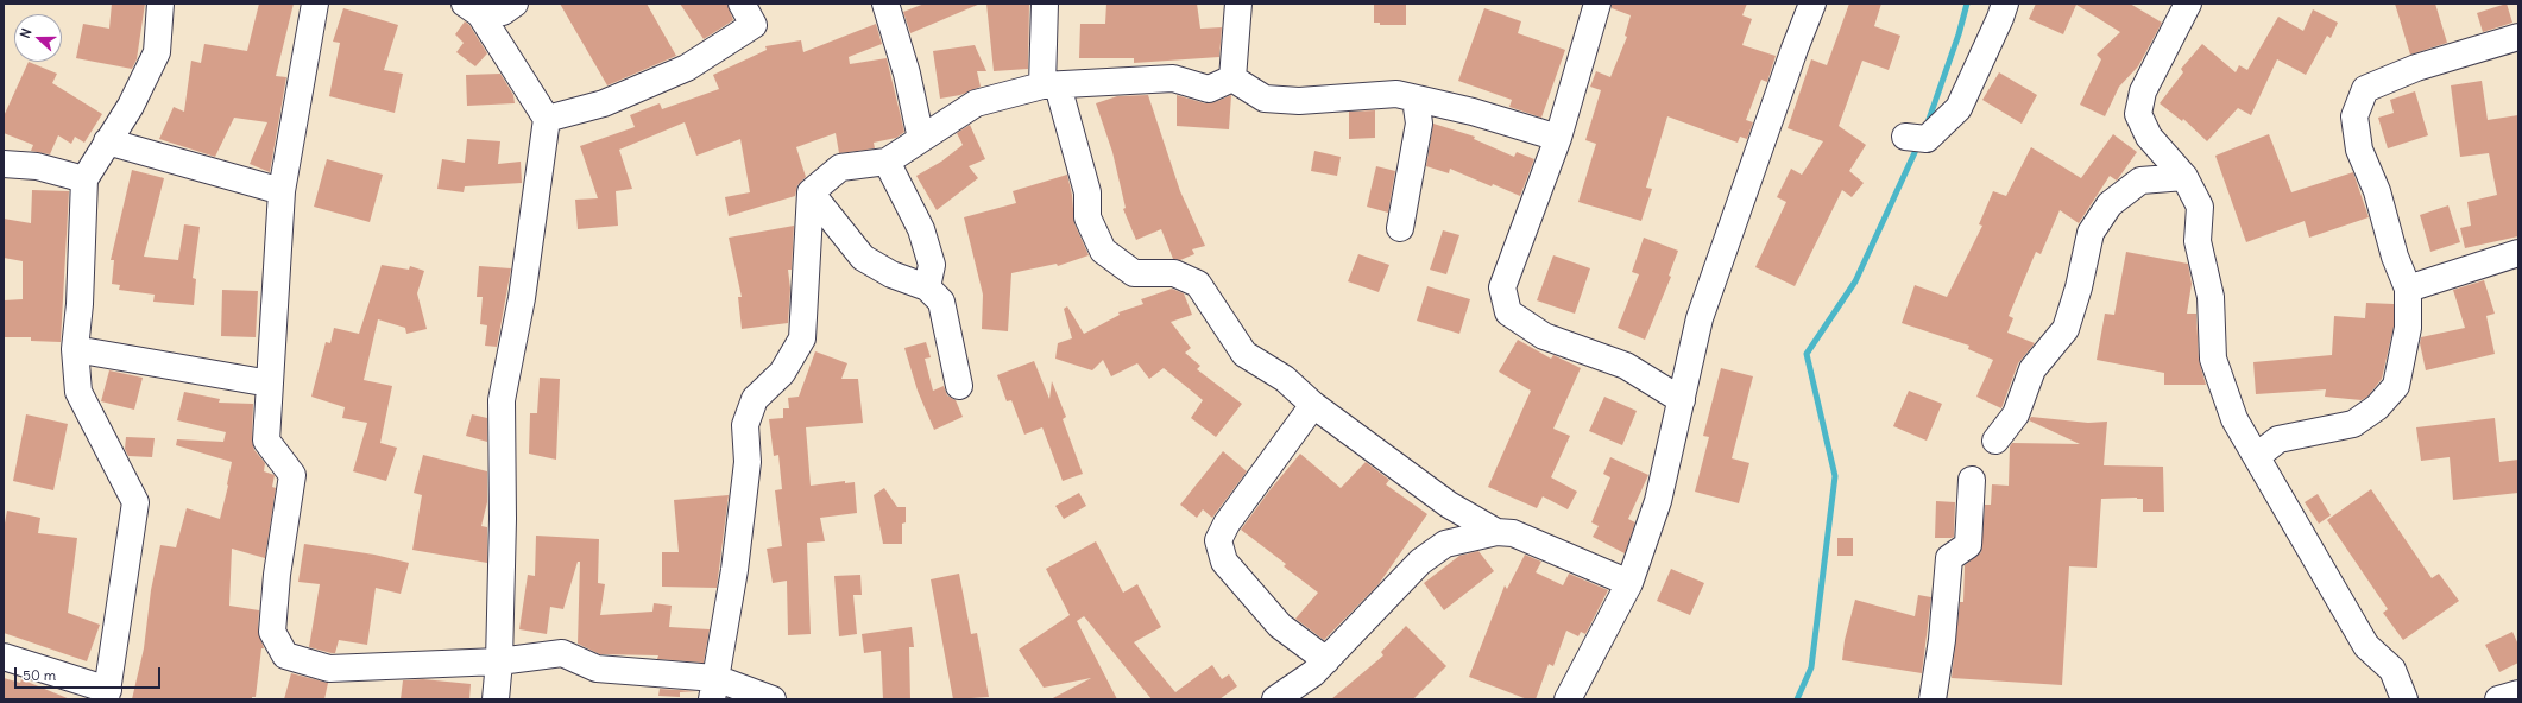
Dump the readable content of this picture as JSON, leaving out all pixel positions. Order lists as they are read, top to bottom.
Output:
{
  "scale_bar": "50 m",
  "north": "left"
}
